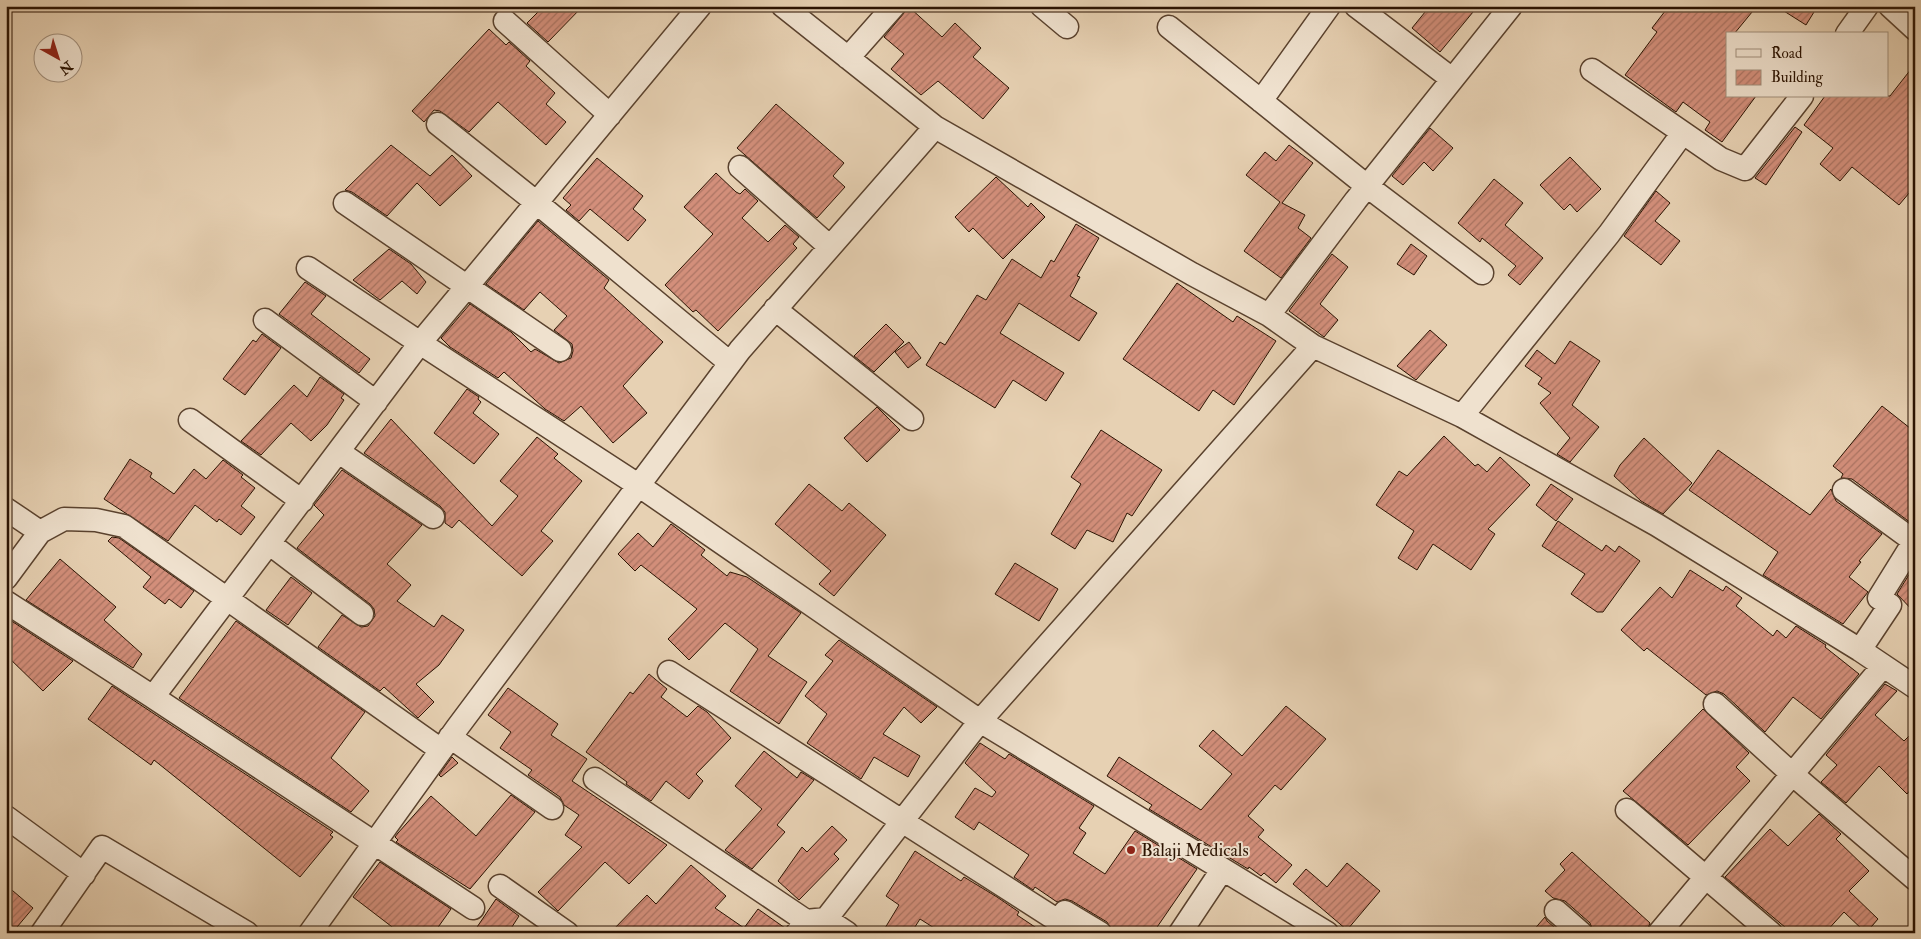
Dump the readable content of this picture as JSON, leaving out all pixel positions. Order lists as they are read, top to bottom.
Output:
{
  "places": ["Balaji Medicals"],
  "legend": ["Road", "Building"],
  "north": "bottom right"
}
